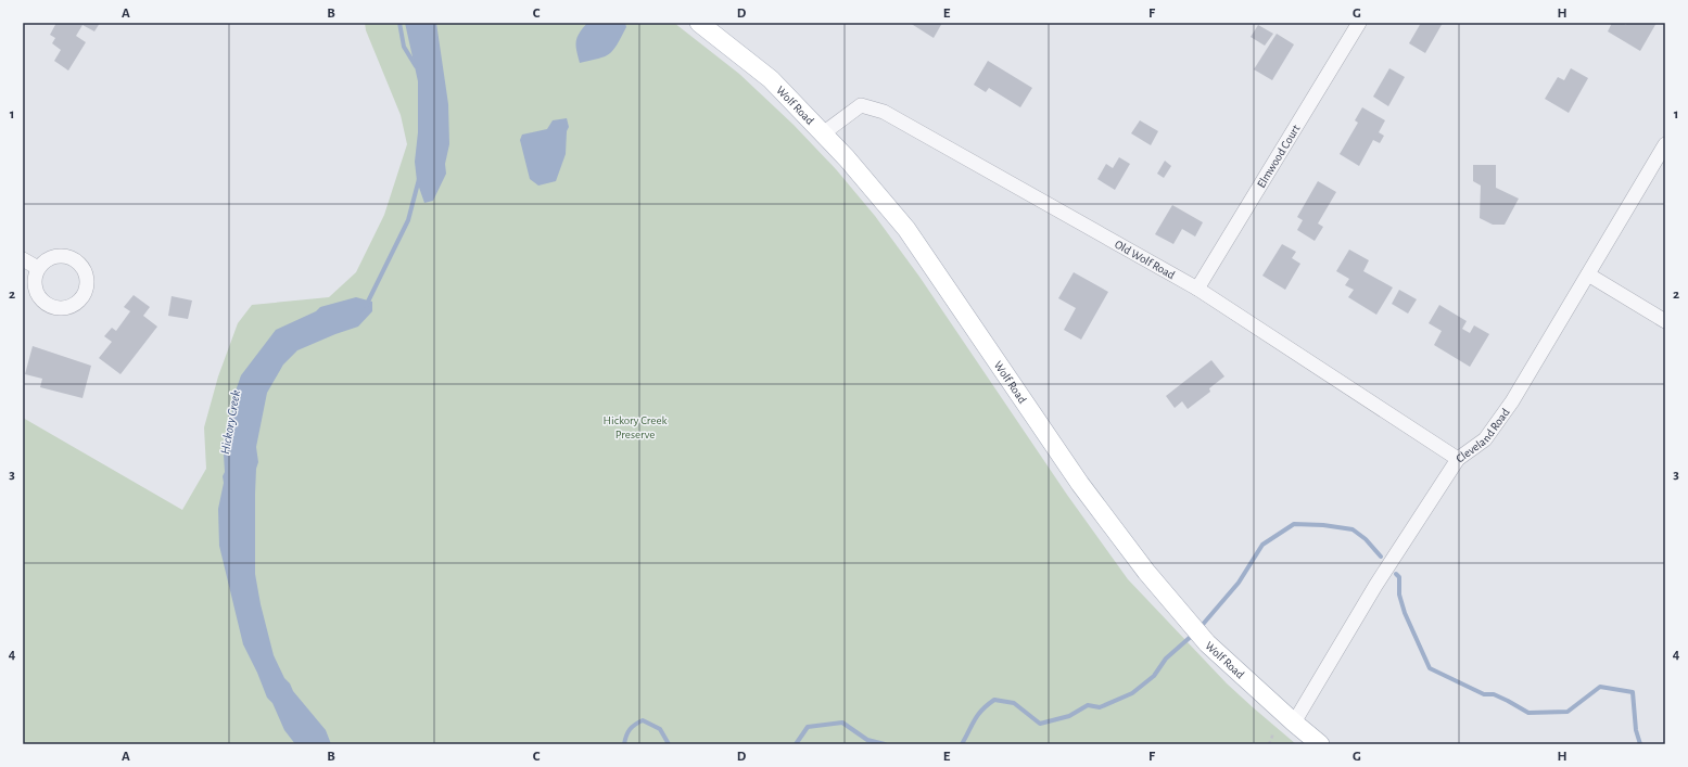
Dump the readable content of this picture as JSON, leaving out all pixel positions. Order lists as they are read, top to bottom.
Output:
{
  "streets": {
    "main road": ["Wolf Road"],
    "street": ["Elmwood Court", "Old Wolf Road", "Cleveland Road"]
  },
  "crossings": [
    ["Wolf Road", "Old Wolf Road"],
    ["Wolf Road", "Cleveland Road"],
    ["Elmwood Court", "Old Wolf Road"],
    ["Old Wolf Road", "Cleveland Road"]
  ],
  "water": ["Hickory Creek"],
  "parks": ["Hickory Creek Preserve"],
  "grid": {
    "columns": [
      "A",
      "B",
      "C",
      "D",
      "E",
      "F",
      "G",
      "H"
    ],
    "rows": [
      "1",
      "2",
      "3",
      "4"
    ]
  }
}
